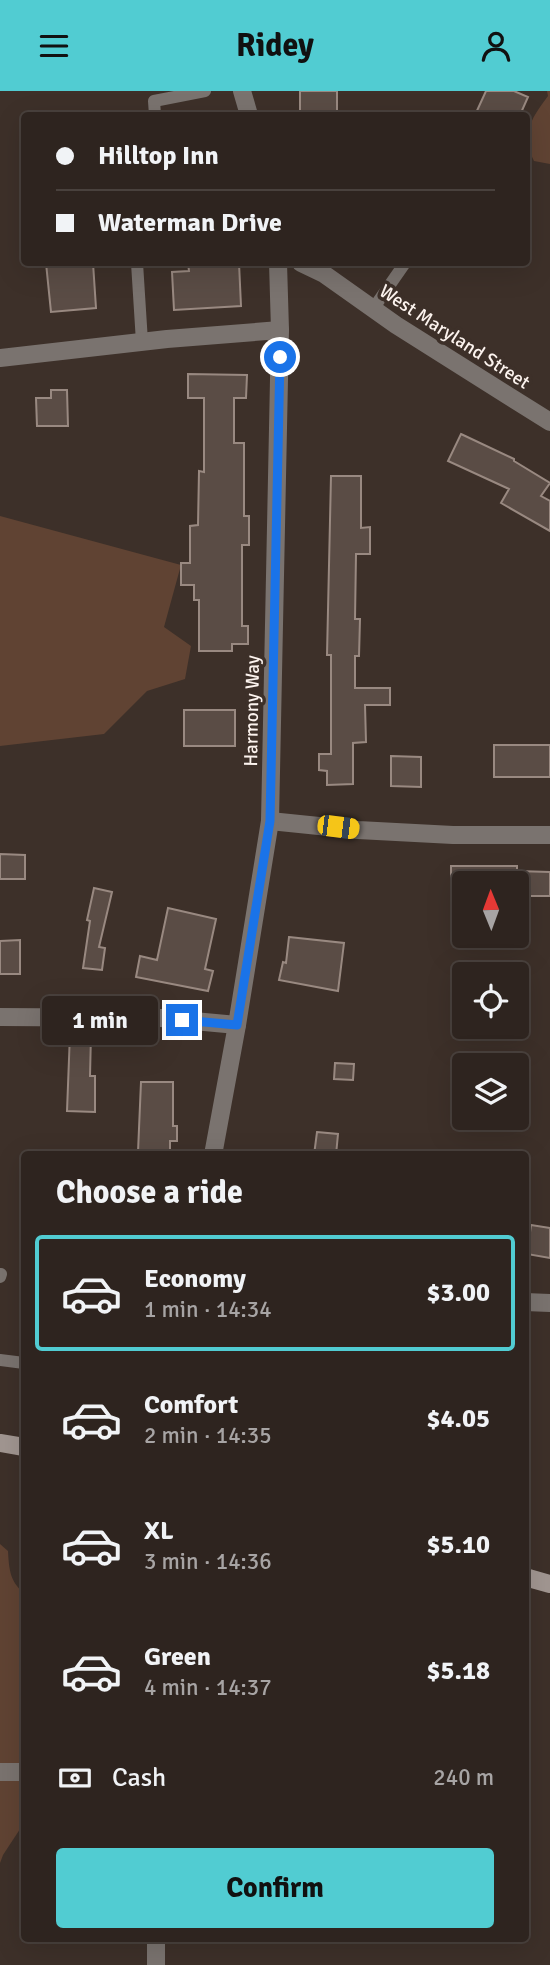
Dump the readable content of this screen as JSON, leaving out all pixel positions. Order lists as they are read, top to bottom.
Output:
{
  "streets": {
    "street": ["West Maryland Street", "Harmony Way"]
  },
  "north": "top",
  "page": {
    "header": "Ridey",
    "banner": ["Hilltop Inn", "Waterman Drive"],
    "bubble": "1 min",
    "heading": "Choose a ride",
    "list": [
      {
        "name": "Economy",
        "note": "1 min · 14:34",
        "value": "$3.00"
      },
      {
        "name": "Comfort",
        "note": "2 min · 14:35",
        "value": "$4.05"
      },
      {
        "name": "XL",
        "note": "3 min · 14:36",
        "value": "$5.10"
      },
      {
        "name": "Green",
        "note": "4 min · 14:37",
        "value": "$5.18"
      }
    ],
    "pay": ["Cash", "240 m"],
    "buttons": "Confirm"
  }
}
